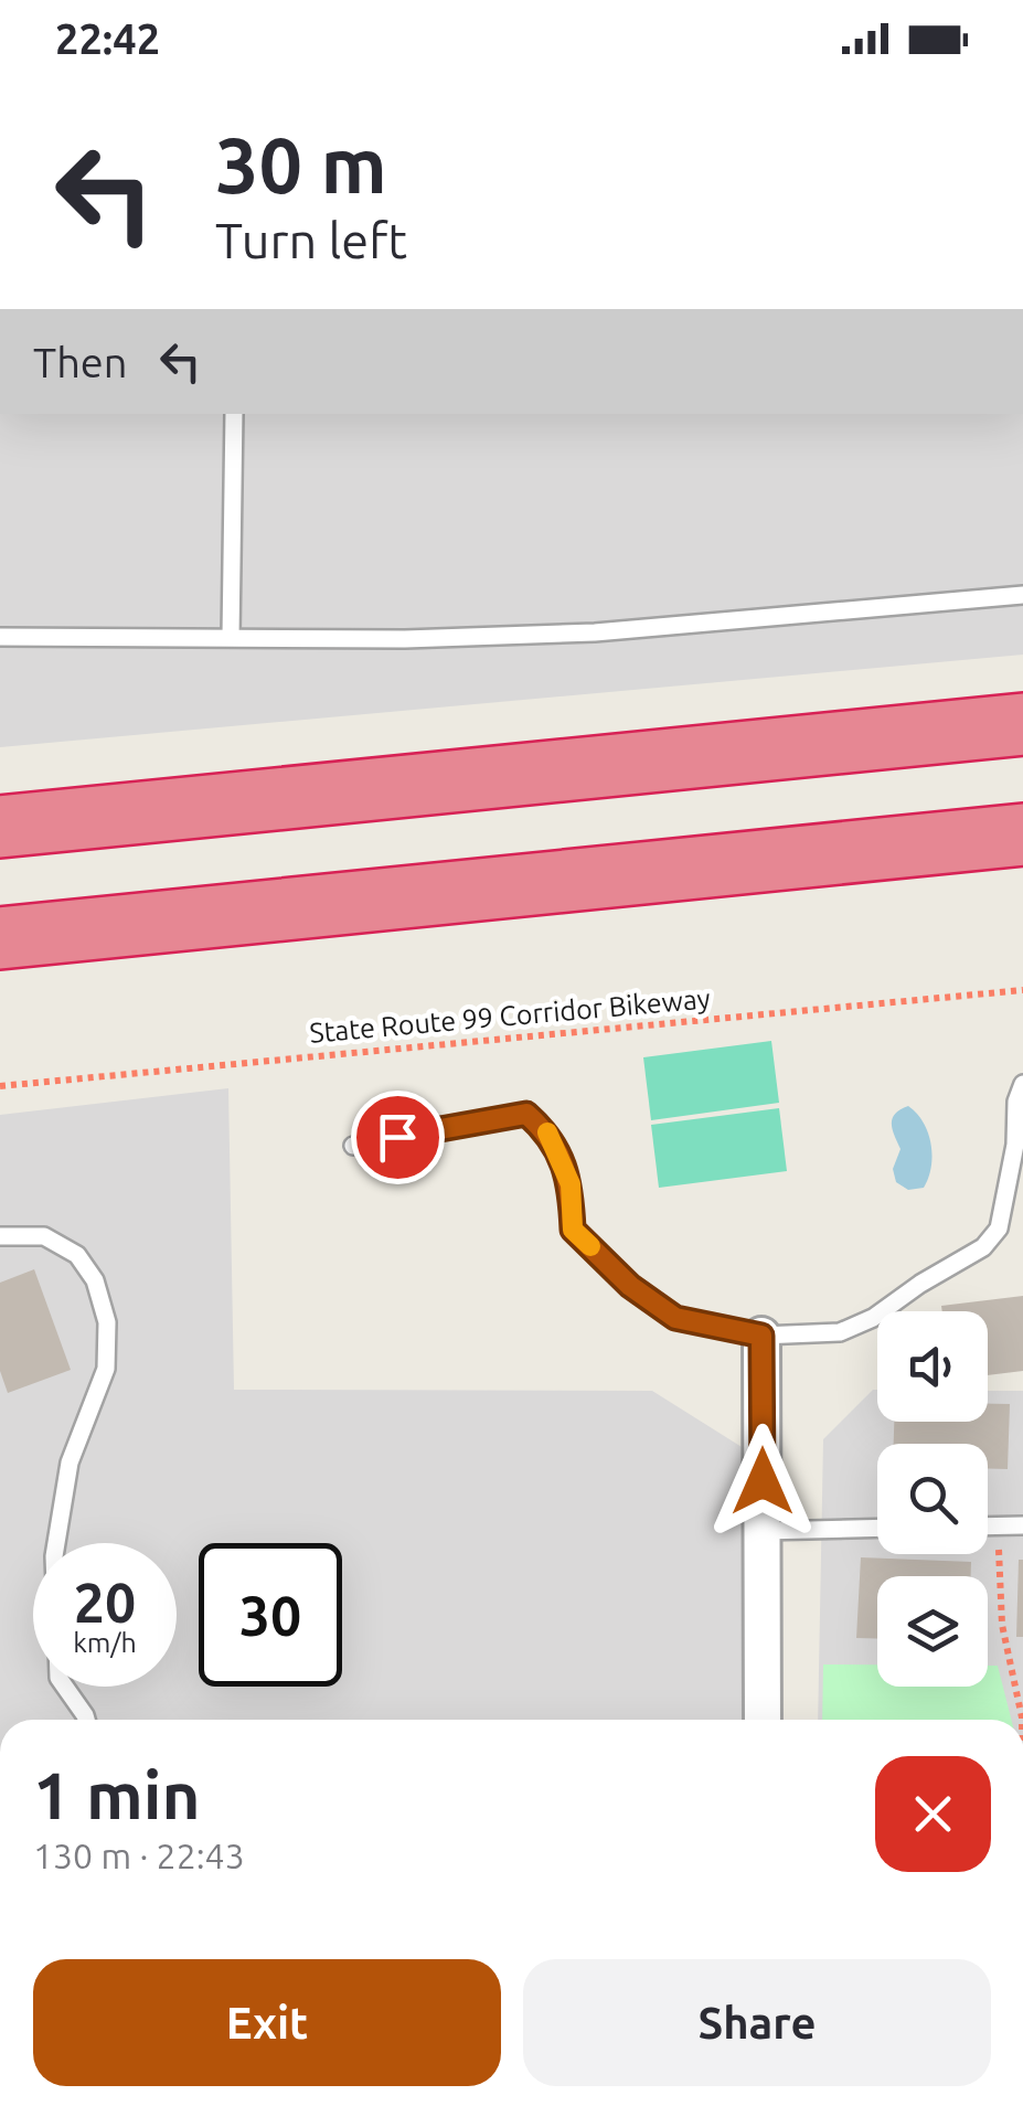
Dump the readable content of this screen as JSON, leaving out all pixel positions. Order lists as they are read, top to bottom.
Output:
{
  "streets": {
    "path": ["State Route 99 Corridor Bikeway"]
  },
  "page": {
    "status": "22:42",
    "turn": ["30 m", "Turn left"],
    "then": "Then",
    "speed": "20 km/h",
    "limit": "30",
    "heading": ["1 min", "130 m · 22:43"],
    "buttons": ["Exit", "Share"]
  }
}
